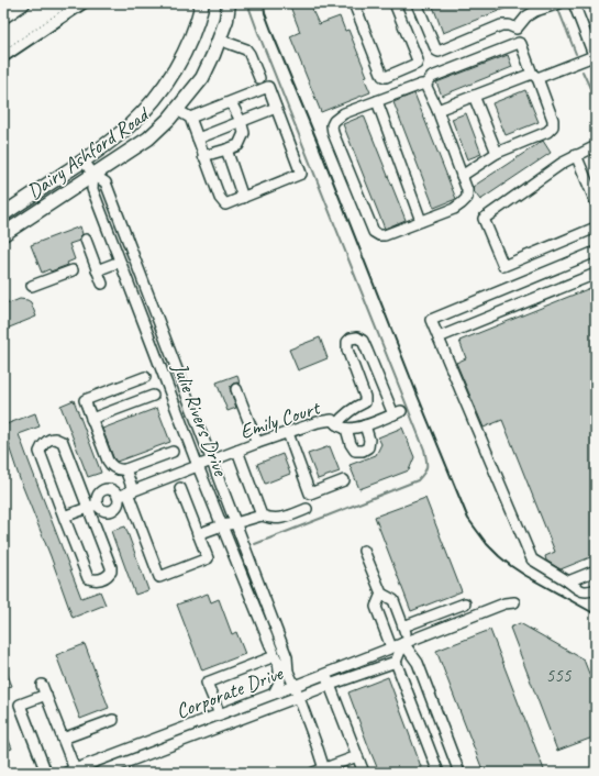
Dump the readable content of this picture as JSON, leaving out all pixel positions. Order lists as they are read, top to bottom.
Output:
{
  "streets": {
    "main road": ["Dairy Ashford Road"],
    "street": ["Julie Rivers Drive", "Emily Court", "Corporate Drive"]
  },
  "crossings": [
    ["Dairy Ashford Road", "Julie Rivers Drive"],
    ["Julie Rivers Drive", "Emily Court"],
    ["Julie Rivers Drive", "Corporate Drive"]
  ],
  "house_numbers": ["555"]
}
